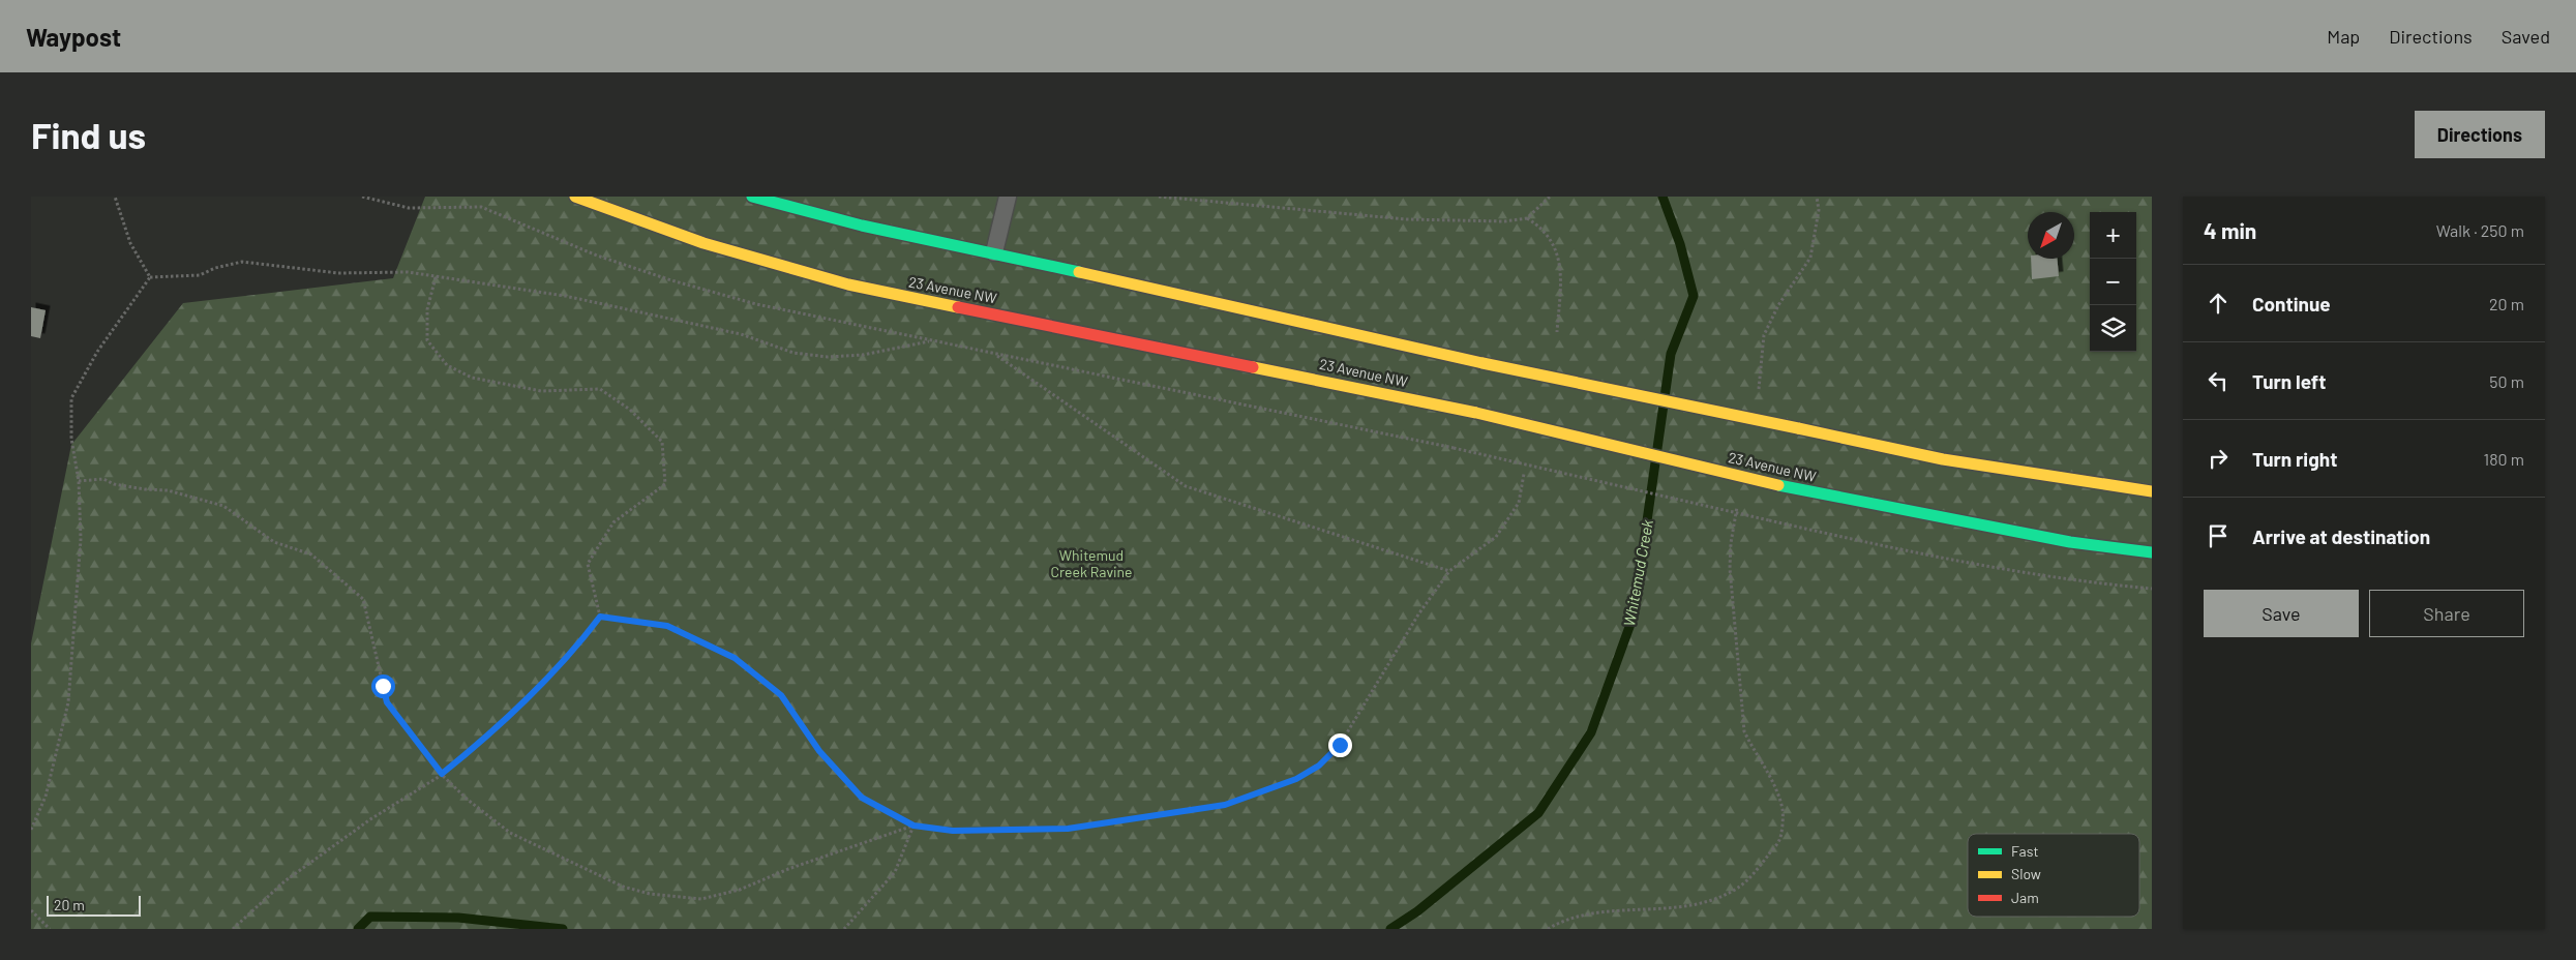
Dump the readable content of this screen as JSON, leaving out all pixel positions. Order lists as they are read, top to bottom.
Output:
{
  "streets": {
    "main road": ["23 Avenue NW"]
  },
  "water": ["Whitemud Creek"],
  "parks": ["Whitemud Creek Ravine"],
  "legend": ["Fast", "Slow", "Jam"],
  "scale_bar": "20 m",
  "north": "bottom left",
  "page": {
    "header": "Waypost",
    "nav": ["Map", "Directions", "Saved"],
    "buttons": [
      "Directions",
      ["Save", "Share"]
    ],
    "title": "Find us",
    "heading": ["4 min", "Walk · 250 m"],
    "map_buttons": ["+", "−"],
    "list": [
      ["Continue", "20 m"],
      ["Turn left", "50 m"],
      ["Turn right", "180 m"],
      "Arrive at destination"
    ],
    "scale": "20 m"
  }
}
